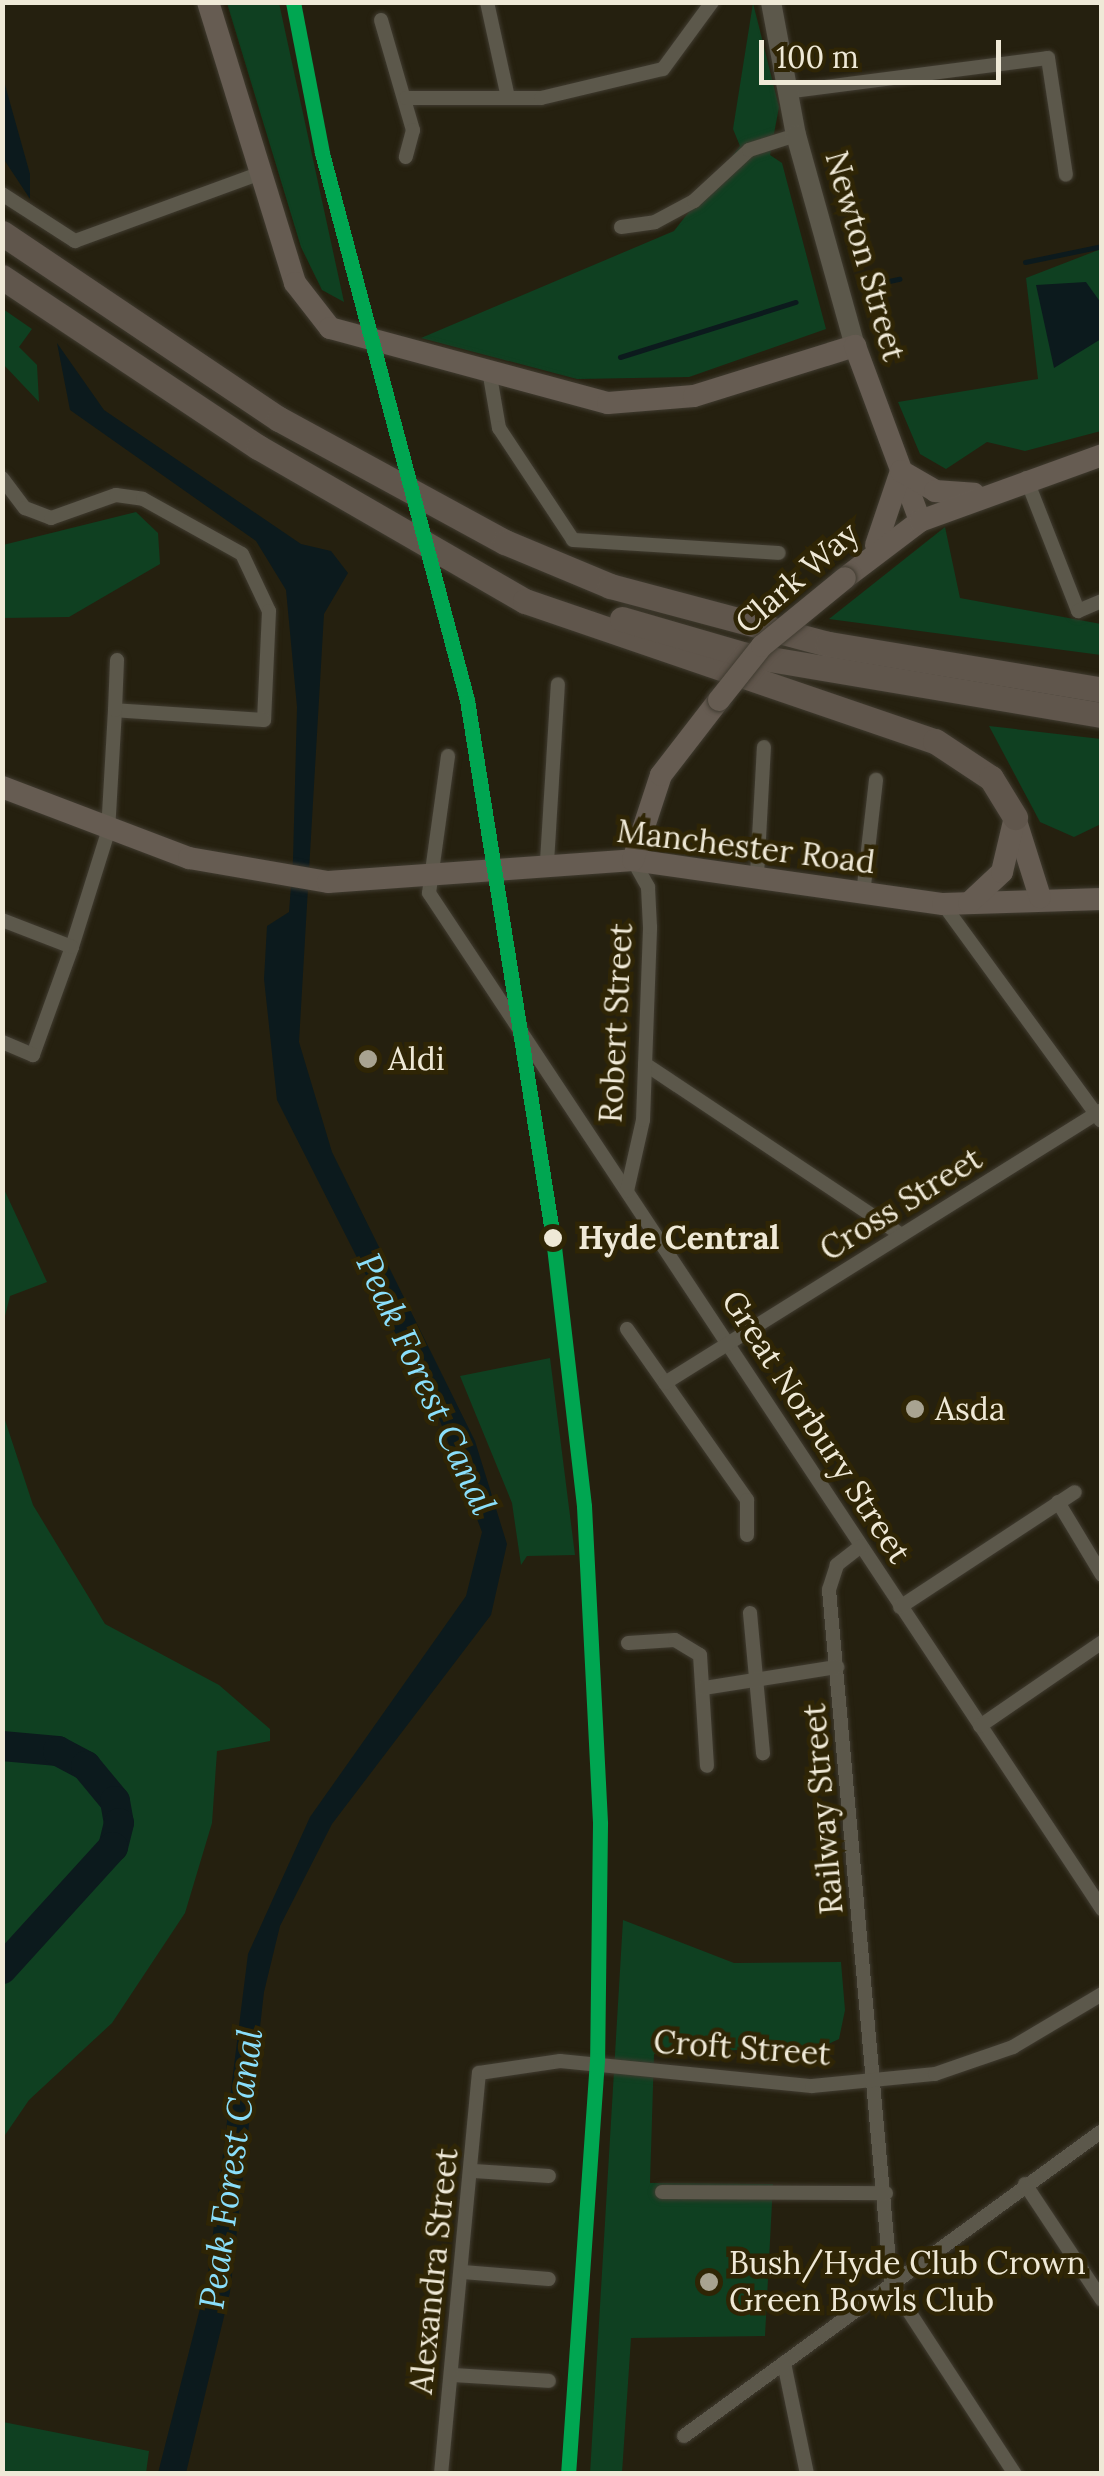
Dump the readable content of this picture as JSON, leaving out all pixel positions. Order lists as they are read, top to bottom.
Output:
{
  "streets": {
    "main road": ["Newton Street", "Clark Way", "Manchester Road"],
    "street": [
      "Robert Street",
      "Cross Street",
      "Great Norbury Street",
      "Railway Street",
      "Croft Street",
      "Alexandra Street"
    ]
  },
  "crossings": [
    ["Newton Street", "Clark Way"],
    ["Clark Way", "Manchester Road"],
    ["Clark Way", "Robert Street"],
    ["Manchester Road", "Robert Street"],
    ["Manchester Road", "Great Norbury Street"],
    ["Robert Street", "Great Norbury Street"],
    ["Cross Street", "Great Norbury Street"],
    ["Great Norbury Street", "Railway Street"],
    ["Railway Street", "Croft Street"],
    ["Croft Street", "Alexandra Street"]
  ],
  "water": ["Peak Forest Canal"],
  "places": [
    "Aldi",
    "Hyde Central",
    "Asda",
    "Bush/Hyde Club Crown Green Bowls Club"
  ],
  "scale_bar": "100 m"
}
